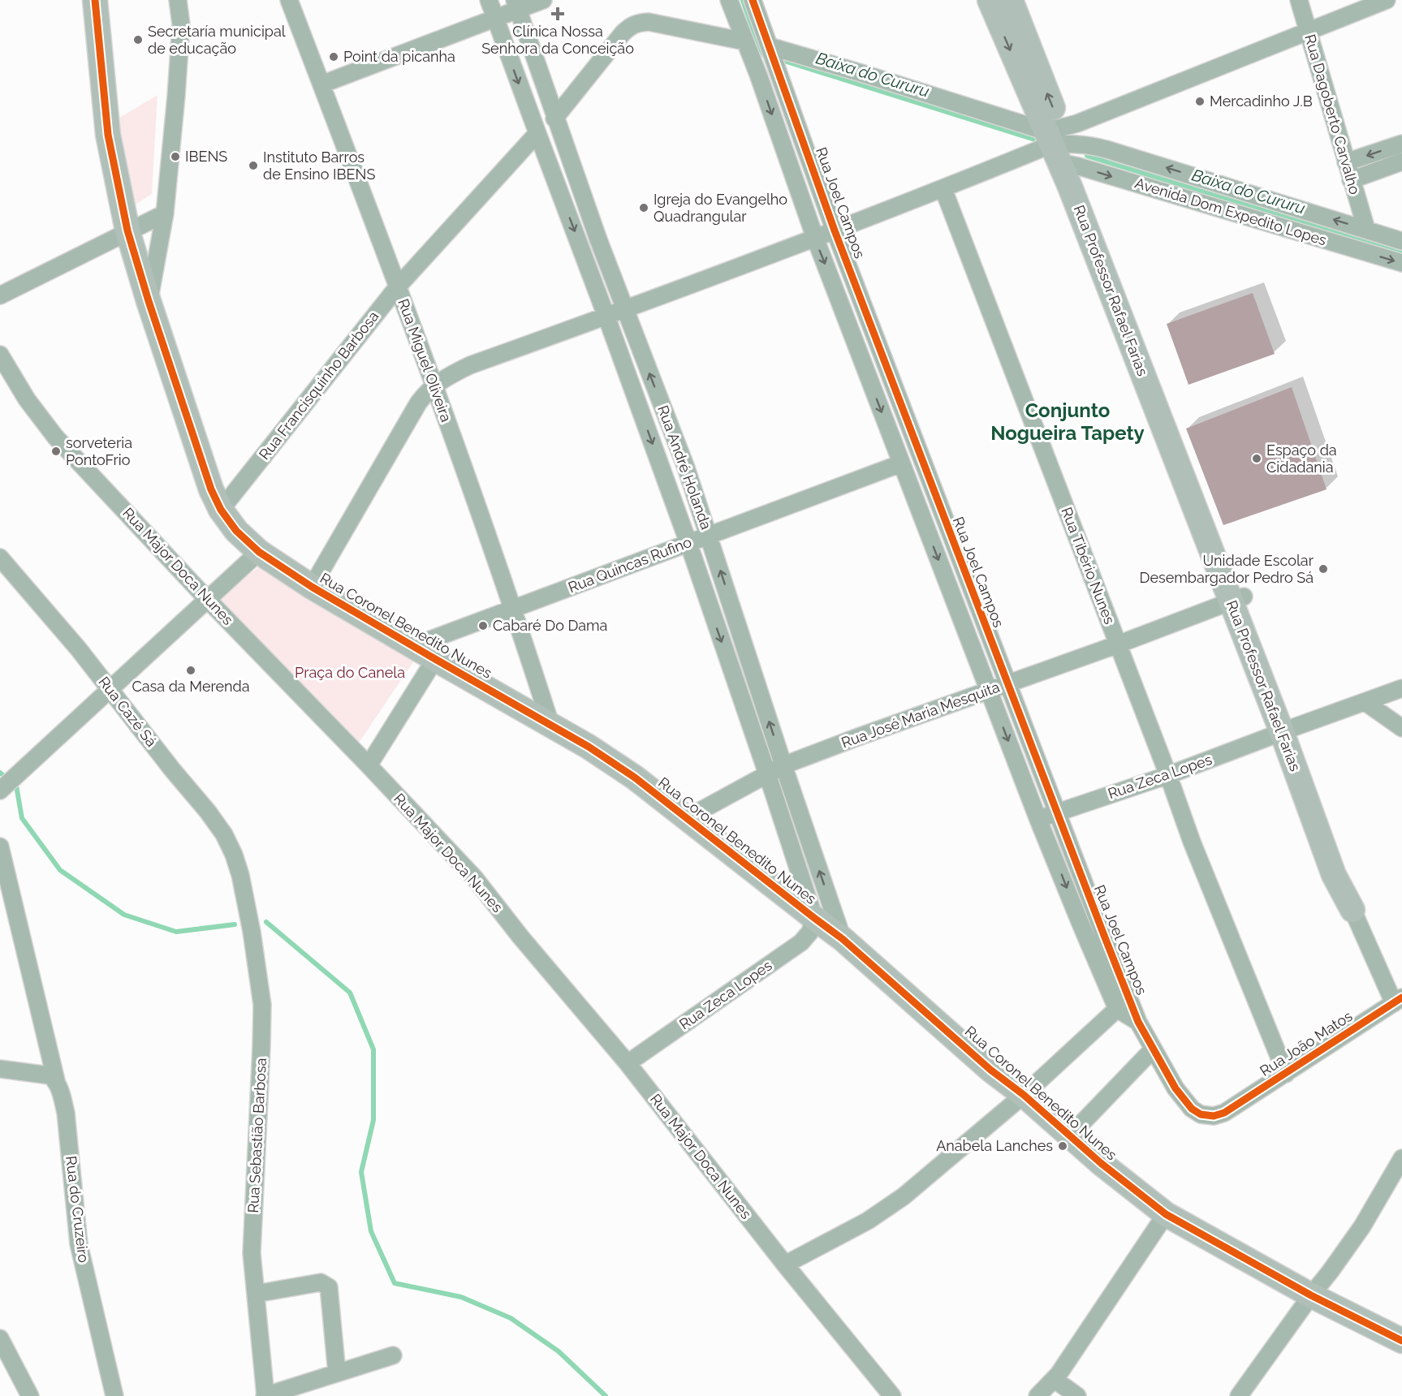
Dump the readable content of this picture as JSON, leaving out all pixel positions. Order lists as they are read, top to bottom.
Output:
{
  "streets": {
    "street": [
      "Rua Dagoberto Carvalho",
      "Rua Joel Campos",
      "Avenida Dom Expedito Lopes",
      "Rua Professor Rafael Farias",
      "Rua Miguel Oliveira",
      "Rua Francisquinho Barbosa",
      "Rua André Holanda",
      "Rua Quincas Rufino",
      "Rua Tibério Nunes",
      "Rua Major Doca Nunes",
      "Rua Coronel Benedito Nunes",
      "Rua Cazé Sá",
      "Rua José Maria Mesquita",
      "Rua Zeca Lopes",
      "Rua João Matos",
      "Rua Sebastião Barbosa",
      "Rua do Cruzeiro"
    ]
  },
  "crossings": [
    ["Rua Dagoberto Carvalho", "Avenida Dom Expedito Lopes"],
    ["Rua Joel Campos", "Avenida Dom Expedito Lopes"],
    ["Rua Joel Campos", "Rua Quincas Rufino"],
    ["Rua Joel Campos", "Rua José Maria Mesquita"],
    ["Rua Joel Campos", "Rua Zeca Lopes"],
    ["Rua Joel Campos", "Rua João Matos"],
    ["Avenida Dom Expedito Lopes", "Rua Professor Rafael Farias"],
    ["Rua Professor Rafael Farias", "Rua José Maria Mesquita"],
    ["Rua Professor Rafael Farias", "Rua Zeca Lopes"],
    ["Rua Professor Rafael Farias", "Rua João Matos"],
    ["Rua Miguel Oliveira", "Rua Francisquinho Barbosa"],
    ["Rua Miguel Oliveira", "Rua Quincas Rufino"],
    ["Rua Miguel Oliveira", "Rua Coronel Benedito Nunes"],
    ["Rua Francisquinho Barbosa", "Rua André Holanda"],
    ["Rua Francisquinho Barbosa", "Rua Coronel Benedito Nunes"],
    ["Rua André Holanda", "Rua Quincas Rufino"],
    ["Rua André Holanda", "Rua Coronel Benedito Nunes"],
    ["Rua André Holanda", "Rua José Maria Mesquita"],
    ["Rua André Holanda", "Rua Zeca Lopes"],
    ["Rua Quincas Rufino", "Rua Coronel Benedito Nunes"],
    ["Rua Tibério Nunes", "Rua José Maria Mesquita"],
    ["Rua Tibério Nunes", "Rua Zeca Lopes"],
    ["Rua Tibério Nunes", "Rua João Matos"],
    ["Rua Major Doca Nunes", "Rua Zeca Lopes"],
    ["Rua Coronel Benedito Nunes", "Rua José Maria Mesquita"],
    ["Rua Coronel Benedito Nunes", "Rua Zeca Lopes"],
    ["Rua Cazé Sá", "Rua Sebastião Barbosa"]
  ],
  "districts": ["Conjunto Nogueira Tapety"],
  "water": ["Baixa do Cururu"],
  "parks": ["Praça do Canela"],
  "places": {
    "health": ["Clínica Nossa Senhora da Conceição"],
    "other": [
      "Secretaría municipal de educação",
      "Point da picanha",
      "Mercadinho J.B",
      "IBENS",
      "Instituto Barros de Ensino IBENS",
      "Igreja do Evangelho Quadrangular",
      "sorveteria PontoFrio",
      "Espaço da Cidadania",
      "Unidade Escolar Desembargador Pedro Sá",
      "Cabaré Do Dama",
      "Casa da Merenda",
      "Anabela Lanches"
    ]
  }
}
